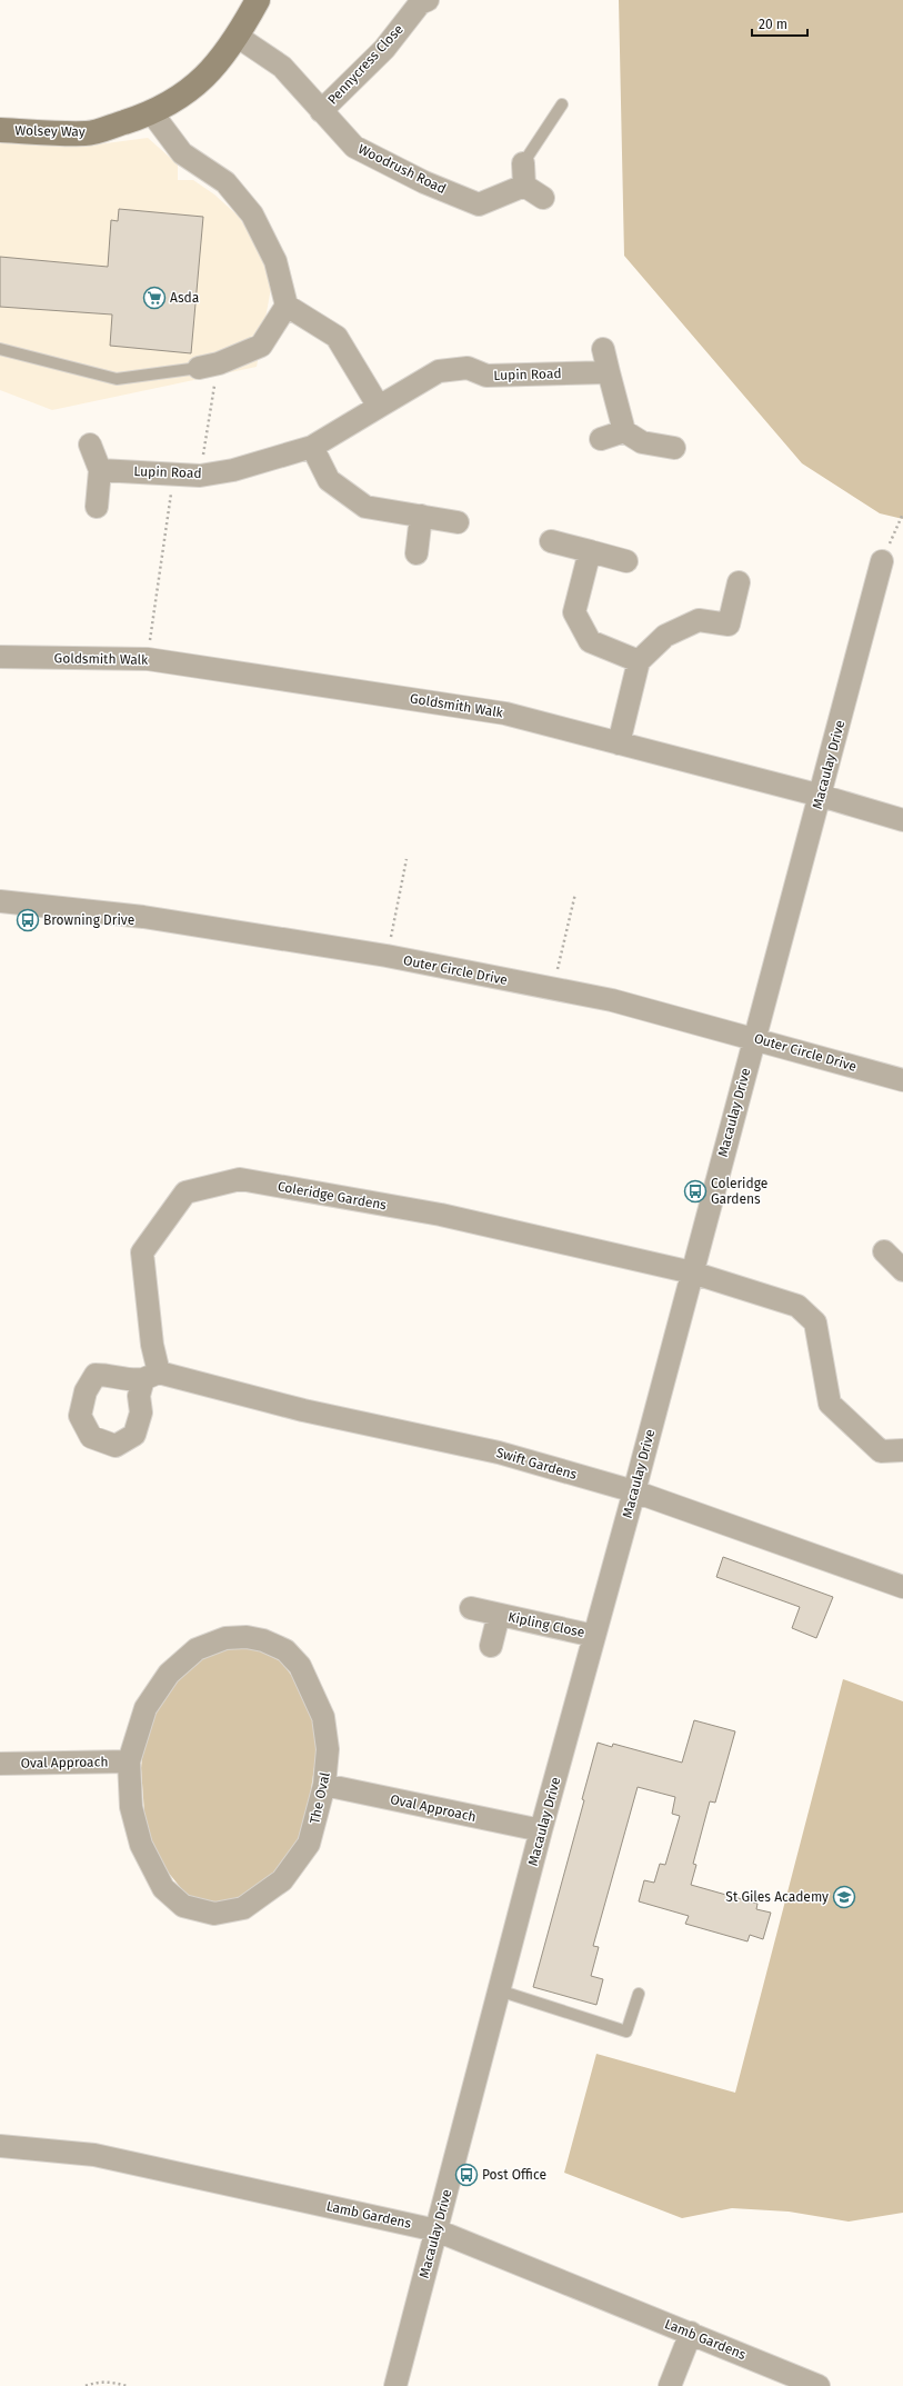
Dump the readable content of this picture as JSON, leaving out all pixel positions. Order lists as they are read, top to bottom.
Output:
{
  "streets": {
    "street": [
      "Pennycress Close",
      "Wolsey Way",
      "Woodrush Road",
      "Lupin Road",
      "Goldsmith Walk",
      "Macaulay Drive",
      "Outer Circle Drive",
      "Coleridge Gardens",
      "Swift Gardens",
      "Kipling Close",
      "Oval Approach",
      "The Oval",
      "Lamb Gardens"
    ]
  },
  "crossings": [
    ["Pennycress Close", "Woodrush Road"],
    ["Wolsey Way", "Woodrush Road"],
    ["Goldsmith Walk", "Macaulay Drive"],
    ["Macaulay Drive", "Outer Circle Drive"],
    ["Macaulay Drive", "Coleridge Gardens"],
    ["Macaulay Drive", "Swift Gardens"],
    ["Macaulay Drive", "Kipling Close"],
    ["Macaulay Drive", "Oval Approach"],
    ["Macaulay Drive", "Lamb Gardens"],
    ["Coleridge Gardens", "Swift Gardens"],
    ["Oval Approach", "The Oval"]
  ],
  "places": {
    "supermarket": ["Asda"],
    "bus stop": ["Browning Drive", "Coleridge Gardens", "Post Office"],
    "school or university": ["St Giles Academy"]
  },
  "scale_bar": "20 m"
}
